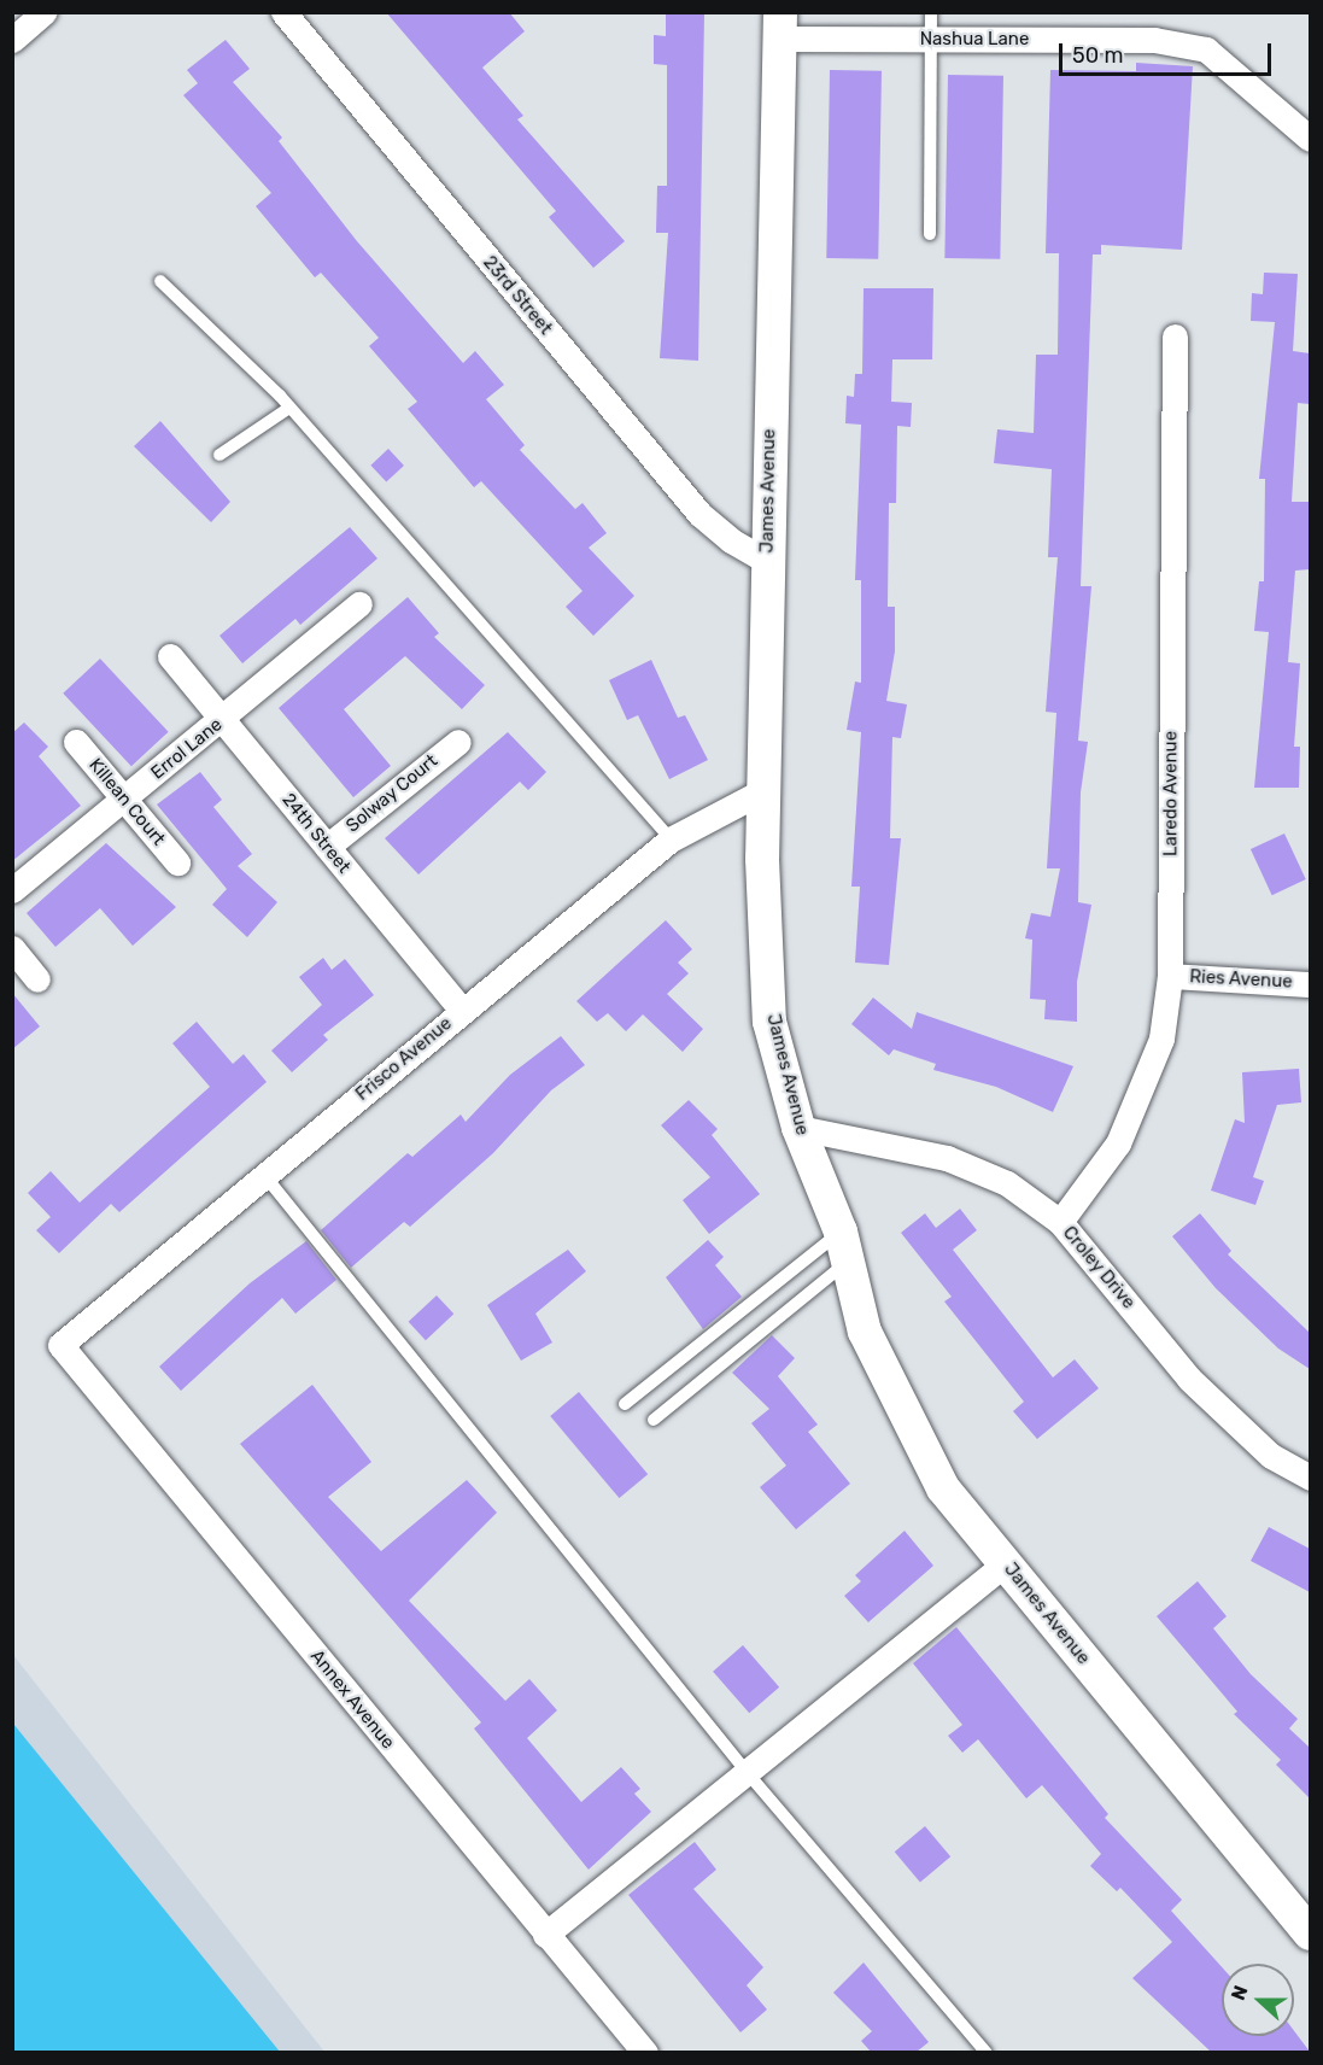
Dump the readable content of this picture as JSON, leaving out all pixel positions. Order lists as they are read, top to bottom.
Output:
{
  "streets": {
    "street": [
      "Nashua Lane",
      "23rd Street",
      "James Avenue",
      "Errol Lane",
      "Solway Court",
      "Laredo Avenue",
      "Killean Court",
      "24th Street",
      "Ries Avenue",
      "Frisco Avenue",
      "Croley Drive",
      "Annex Avenue"
    ]
  },
  "crossings": [
    ["Nashua Lane", "James Avenue"],
    ["23rd Street", "James Avenue"],
    ["James Avenue", "Frisco Avenue"],
    ["James Avenue", "Croley Drive"],
    ["Errol Lane", "Killean Court"],
    ["Errol Lane", "24th Street"],
    ["Solway Court", "24th Street"],
    ["Laredo Avenue", "Ries Avenue"],
    ["Laredo Avenue", "Croley Drive"],
    ["24th Street", "Frisco Avenue"],
    ["Frisco Avenue", "Annex Avenue"]
  ],
  "scale_bar": "50 m",
  "north": "left"
}
